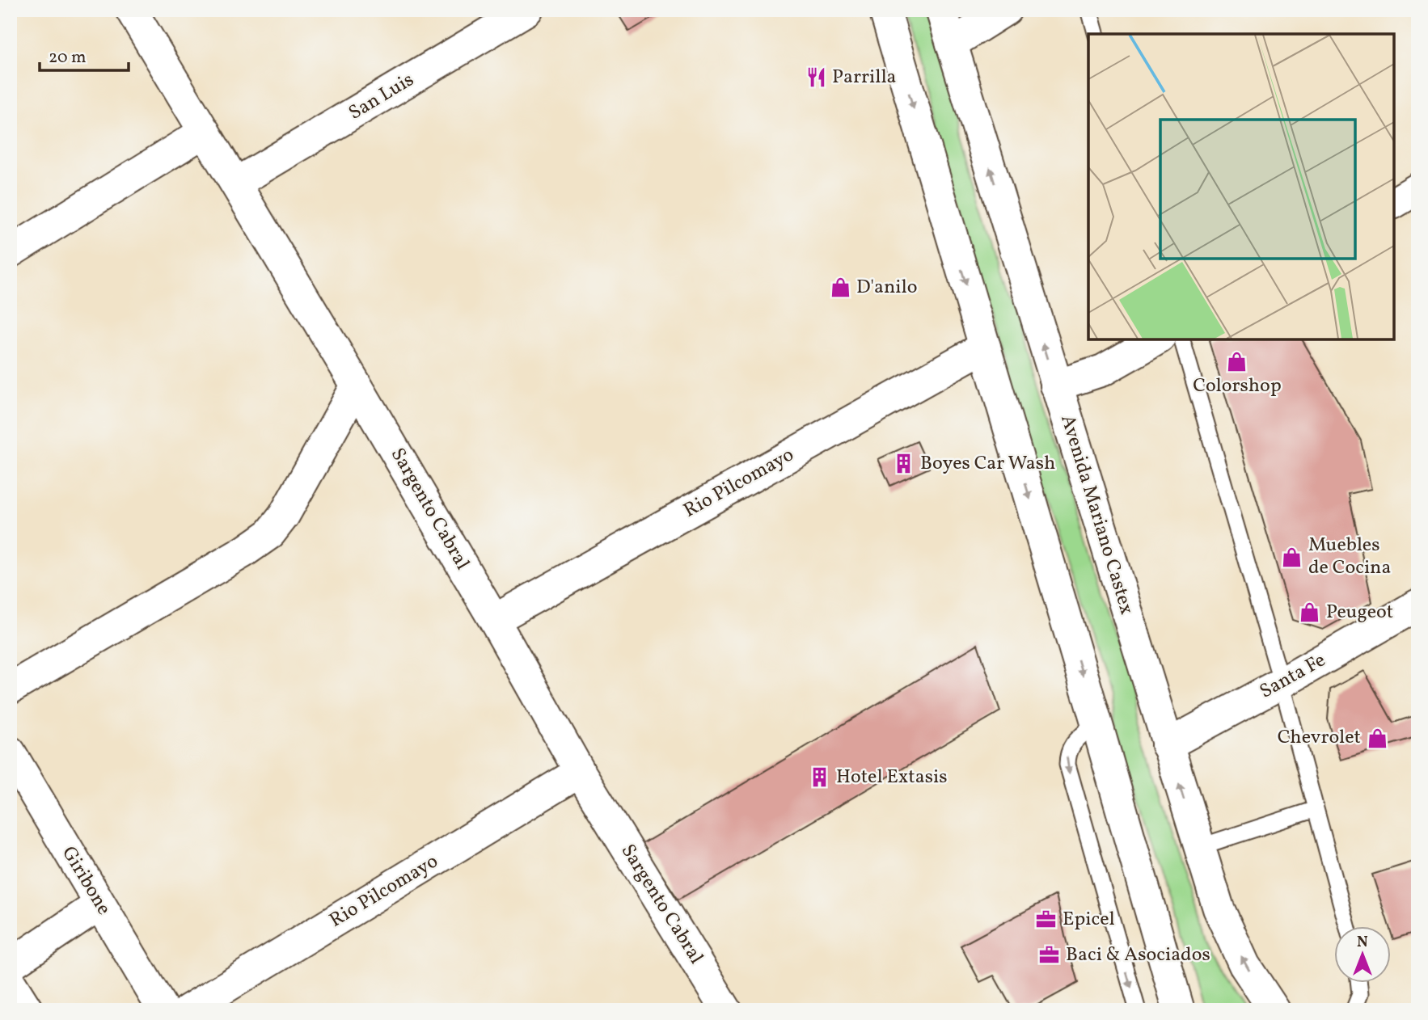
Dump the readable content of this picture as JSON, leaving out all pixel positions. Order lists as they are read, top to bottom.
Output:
{
  "streets": {
    "main road": [
      "San Luis",
      "Rio Pilcomayo",
      "Sargento Cabral",
      "Avenida Mariano Castex",
      "Santa Fe",
      "Giribone"
    ]
  },
  "crossings": [
    ["San Luis", "Sargento Cabral"],
    ["Rio Pilcomayo", "Sargento Cabral"],
    ["Avenida Mariano Castex", "Santa Fe"]
  ],
  "places": {
    "restaurant": ["Parrilla"],
    "shop": [
      "D'anilo",
      "Colorshop",
      "Muebles de Cocina",
      "Peugeot",
      "Chevrolet"
    ],
    "building": ["Boyes Car Wash", "Hotel Extasis"],
    "office": ["Epicel", "Baci & Asociados"]
  },
  "scale_bar": "20 m",
  "north": "top"
}
